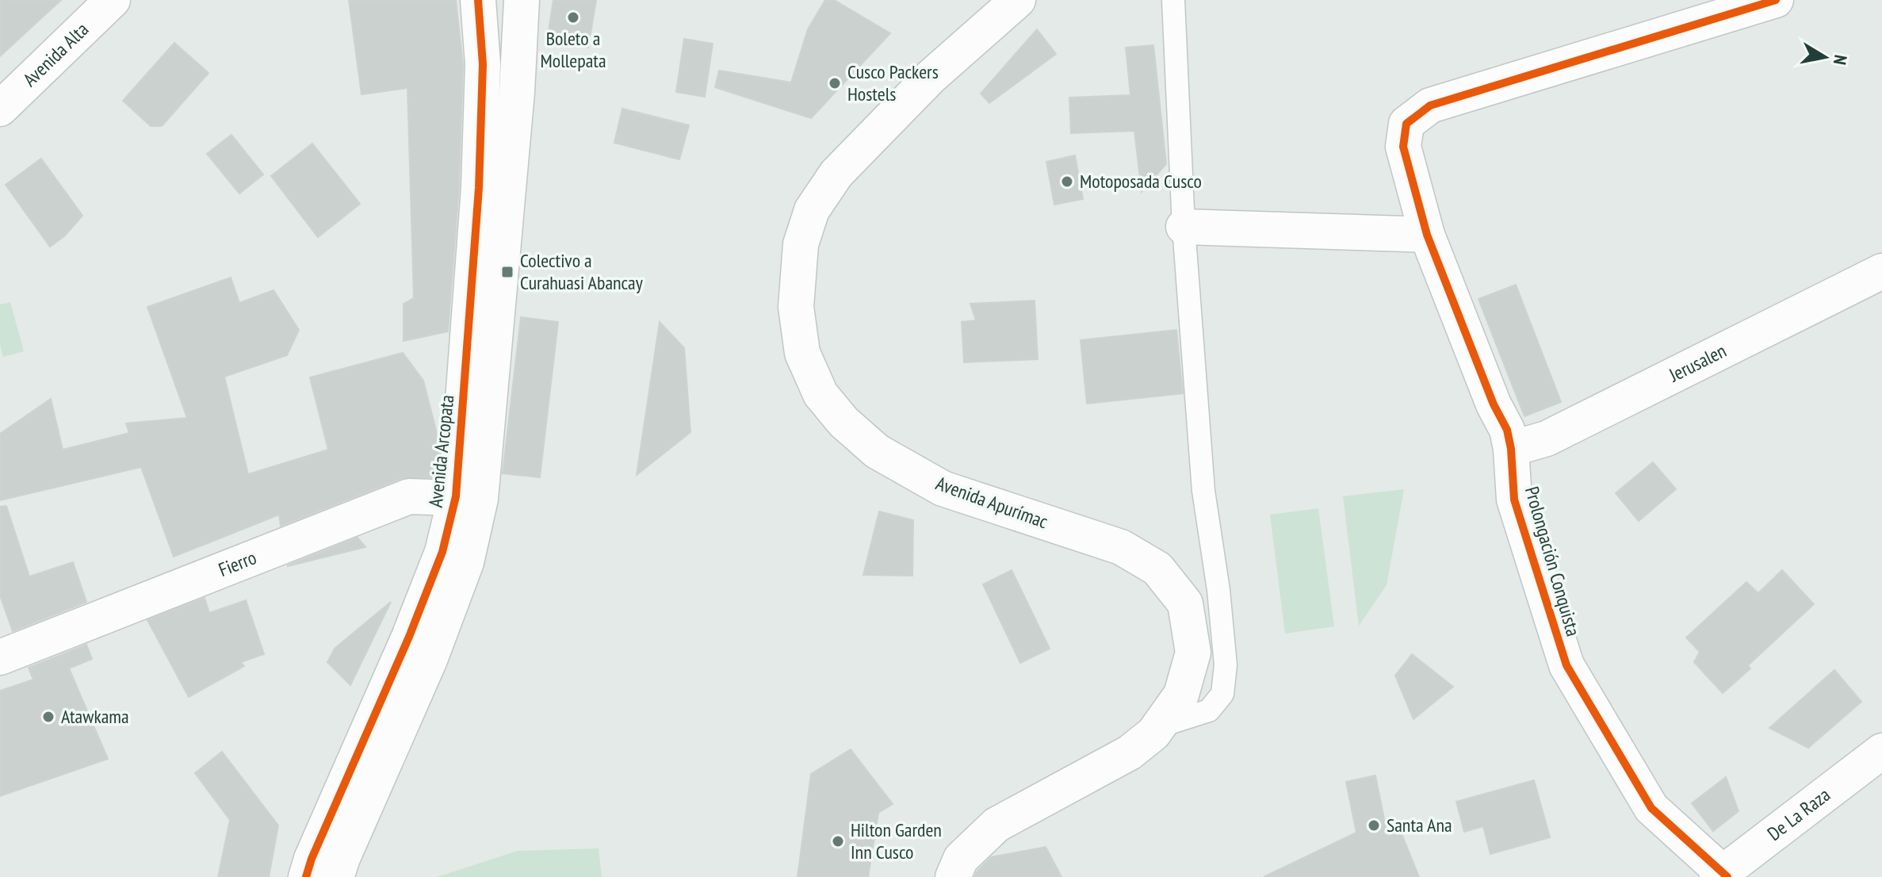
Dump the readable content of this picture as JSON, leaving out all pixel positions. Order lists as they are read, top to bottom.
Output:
{
  "streets": {
    "street": [
      "Avenida Alta",
      "Jerusalen",
      "Avenida Arcopata",
      "Avenida Apurímac",
      "Prolongación Conquista",
      "Fierro",
      "De La Raza"
    ]
  },
  "crossings": [
    ["Jerusalen", "Prolongación Conquista"],
    ["Avenida Arcopata", "Fierro"],
    ["Prolongación Conquista", "De La Raza"]
  ],
  "places": {
    "other": [
      "Boleto a Mollepata",
      "Cusco Packers Hostels",
      "Motoposada Cusco",
      "Atawkama",
      "Santa Ana",
      "Hilton Garden Inn Cusco"
    ],
    "transit": ["Colectivo a Curahuasi Abancay"]
  },
  "north": "right"
}
